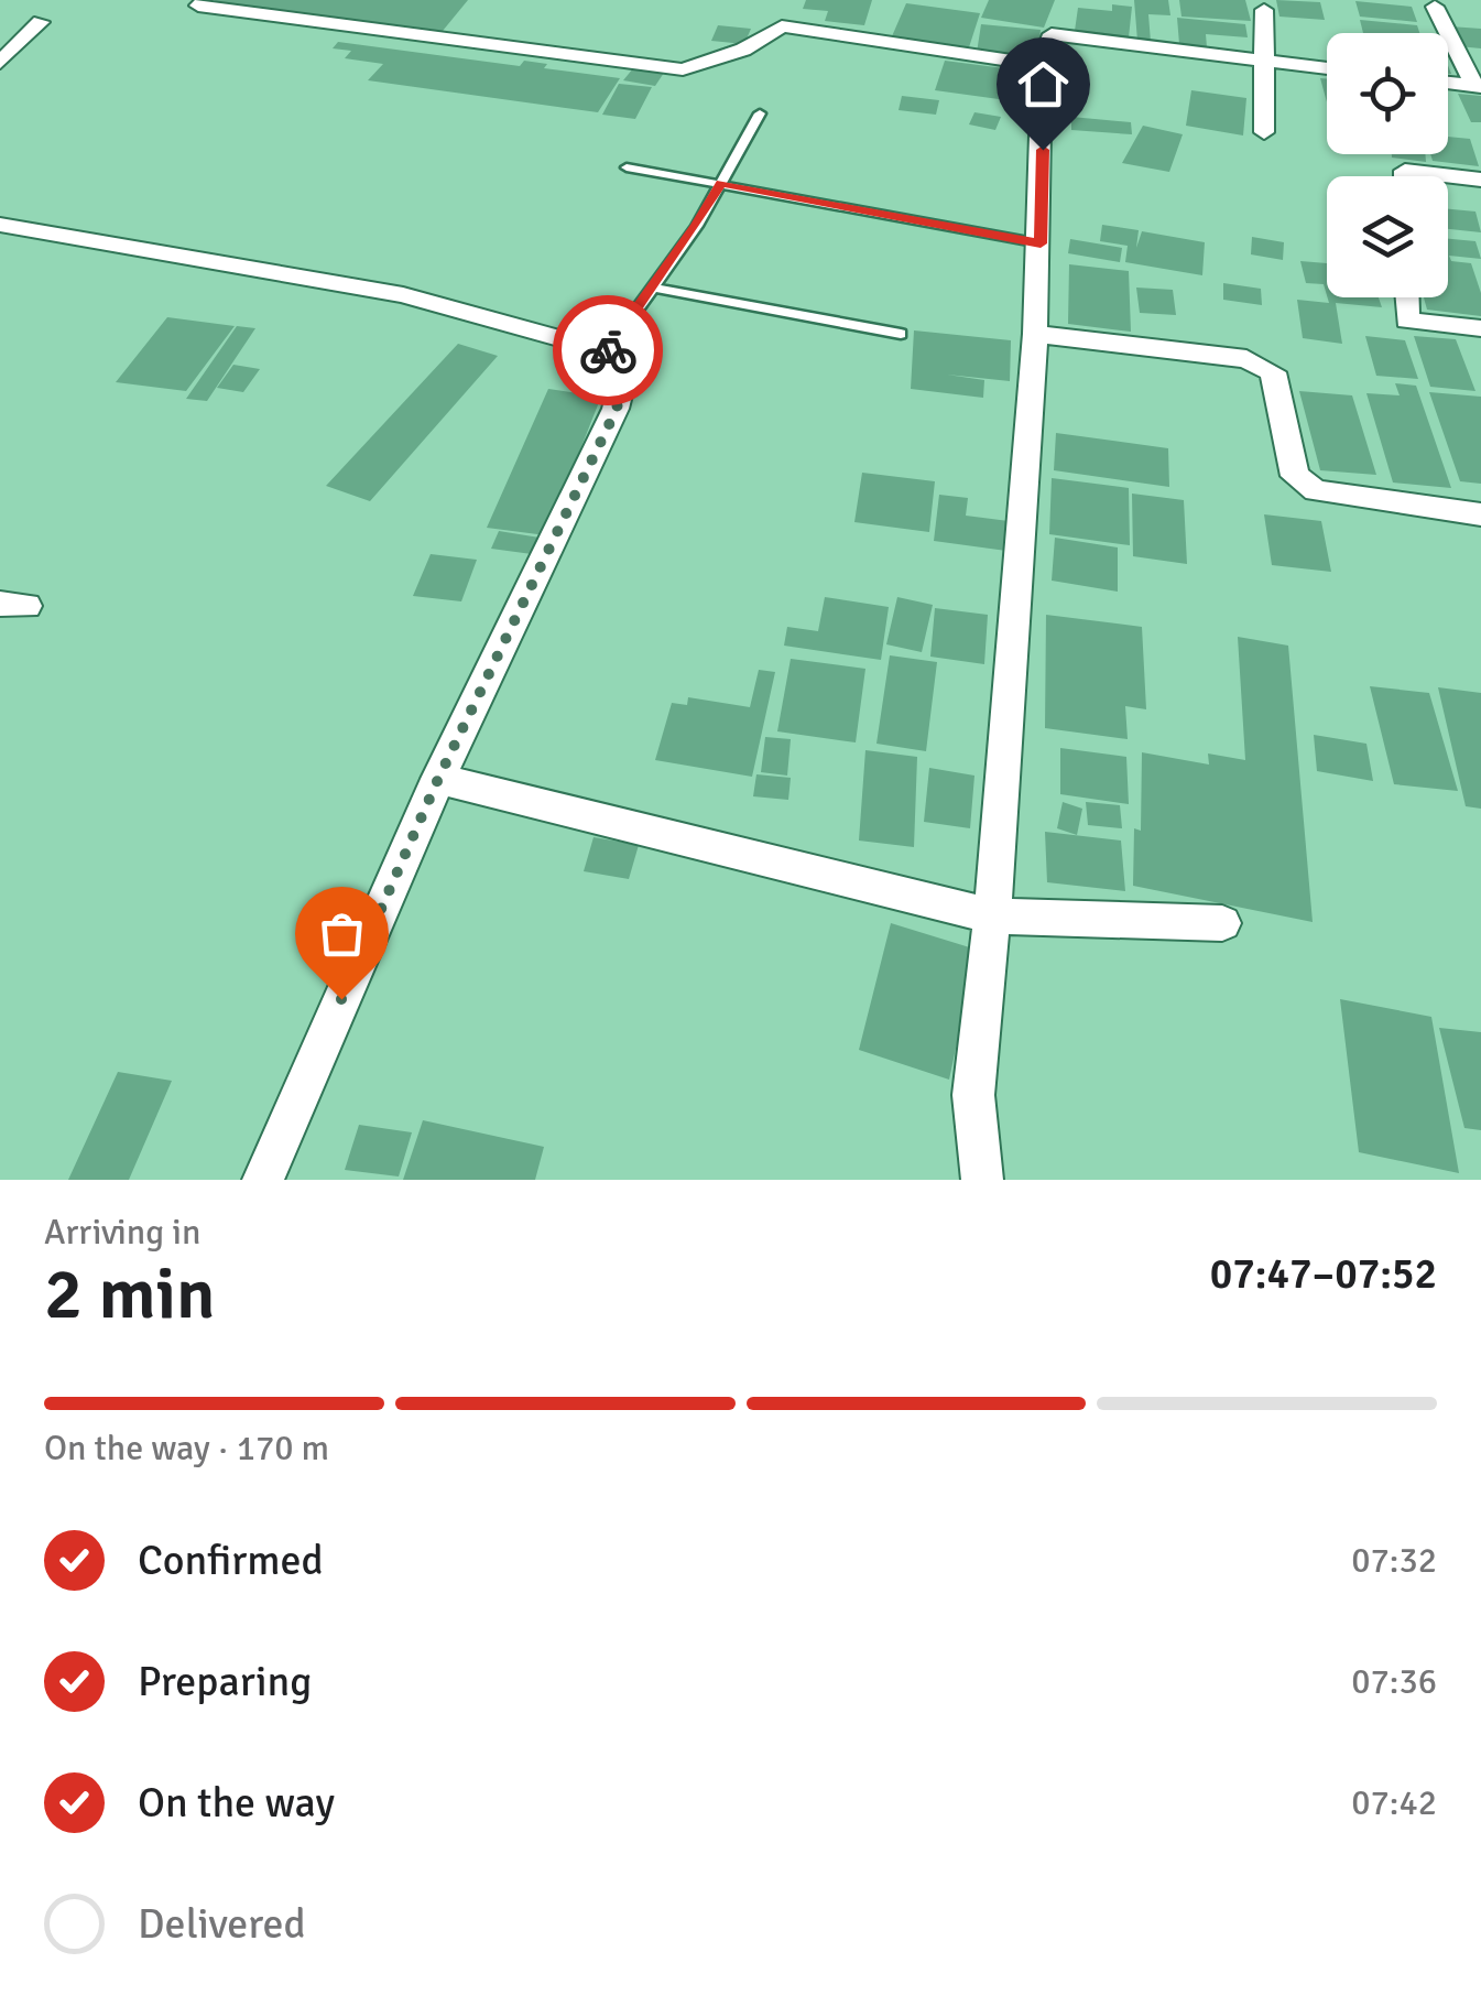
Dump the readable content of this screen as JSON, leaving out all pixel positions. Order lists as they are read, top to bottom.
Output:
{
  "page": {
    "heading": ["2 min", "Arriving in", "07:47–07:52"],
    "bar": "On the way · 170 m",
    "list": [
      ["Confirmed", "07:32"],
      ["Preparing", "07:36"],
      ["On the way", "07:42"],
      "Delivered"
    ]
  }
}
